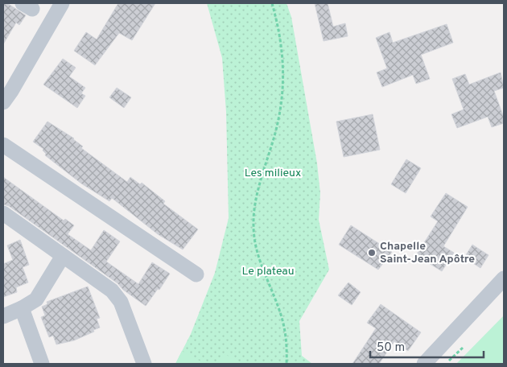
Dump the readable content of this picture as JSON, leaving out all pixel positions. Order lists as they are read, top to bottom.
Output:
{
  "parks": ["Les milieux", "Le plateau"],
  "places": ["Chapelle Saint-Jean Apôtre"],
  "scale_bar": "50 m"
}
